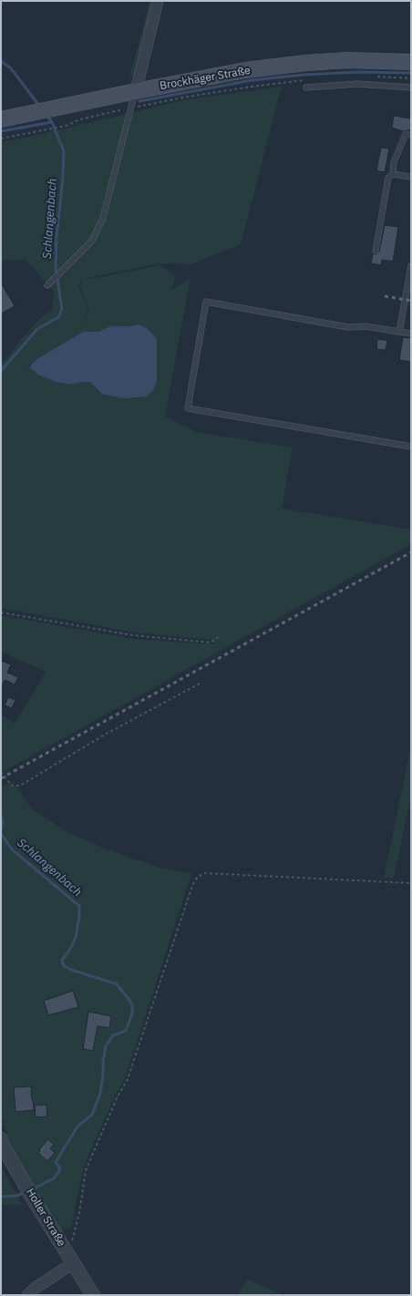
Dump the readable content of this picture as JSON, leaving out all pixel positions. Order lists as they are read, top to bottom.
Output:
{
  "streets": {
    "main road": ["Brockhäger Straße"],
    "street": ["Holler Straße"]
  },
  "water": ["Schlangenbach"]
}
